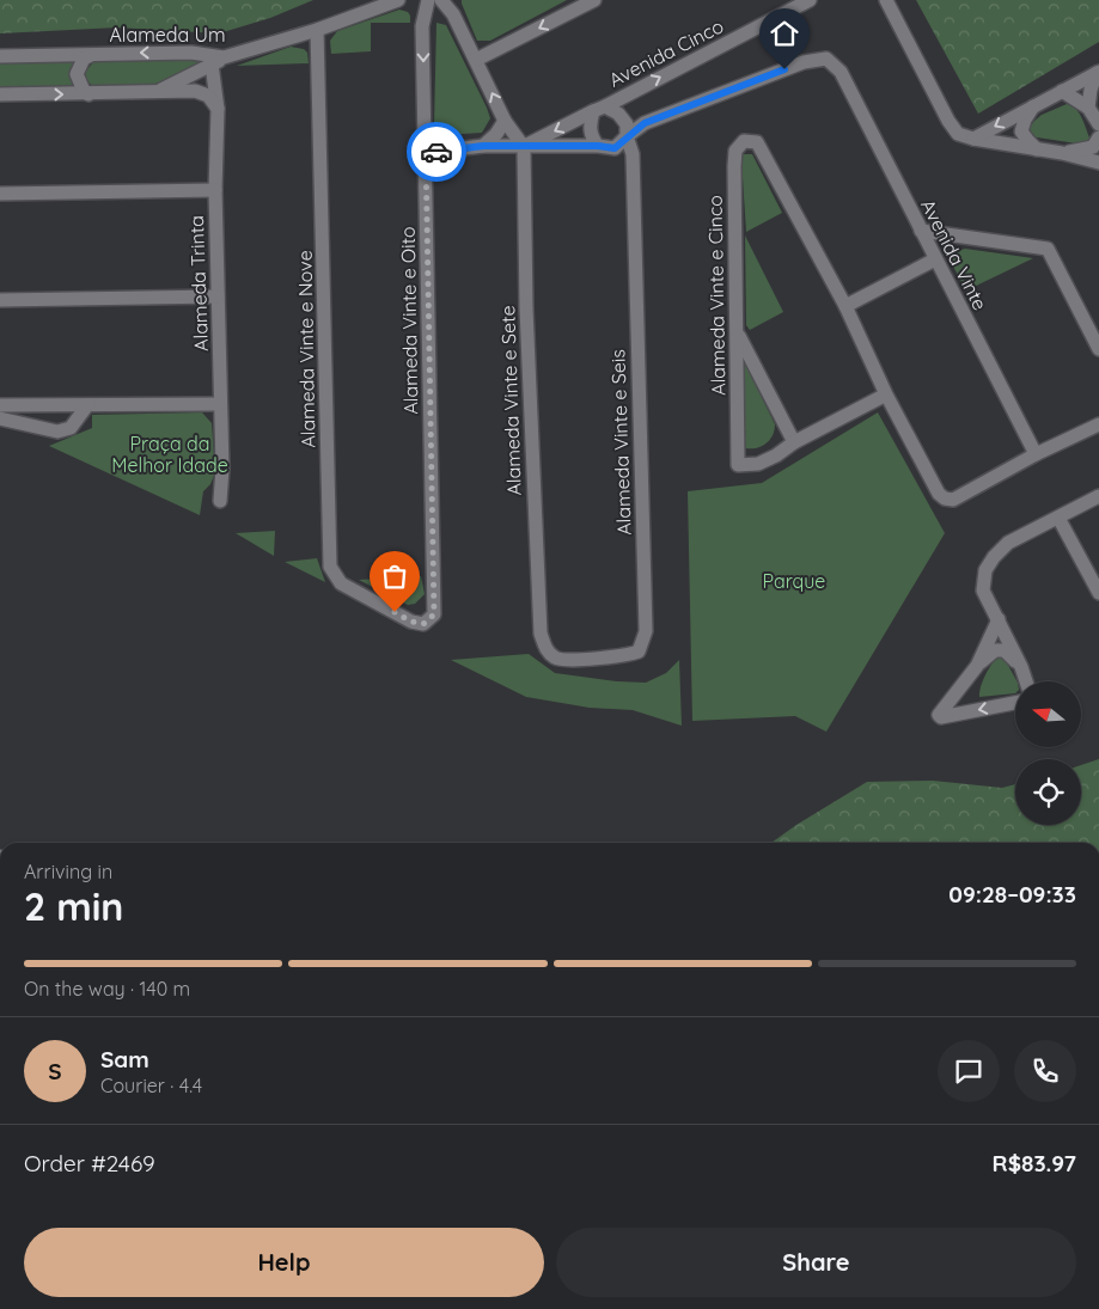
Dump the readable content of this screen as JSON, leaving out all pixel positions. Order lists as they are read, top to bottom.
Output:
{
  "streets": {
    "street": [
      "Alameda Um",
      "Avenida Cinco",
      "Avenida Vinte",
      "Alameda Trinta",
      "Alameda Vinte e Cinco",
      "Alameda Vinte e Oito",
      "Alameda Vinte e Nove",
      "Alameda Vinte e Sete",
      "Alameda Vinte e Seis"
    ]
  },
  "crossings": [
    ["Alameda Um", "Alameda Trinta"],
    ["Alameda Um", "Alameda Vinte e Nove"],
    ["Avenida Cinco", "Avenida Vinte"],
    ["Avenida Cinco", "Alameda Vinte e Seis"],
    ["Avenida Vinte", "Alameda Vinte e Seis"],
    ["Alameda Vinte e Oito", "Alameda Vinte e Nove"],
    ["Alameda Vinte e Sete", "Alameda Vinte e Seis"]
  ],
  "one_way": ["Avenida Cinco"],
  "parks": ["Praça da Melhor Idade", "Parque"],
  "north": "left",
  "page": {
    "heading": ["2 min", "Arriving in", "09:28–09:33"],
    "panel": [
      "Sam",
      "Courier · 4.4",
      "Order #2469",
      "R$83.97"
    ],
    "bar": "On the way · 140 m",
    "round": "S",
    "buttons": ["Help", "Share"]
  }
}
